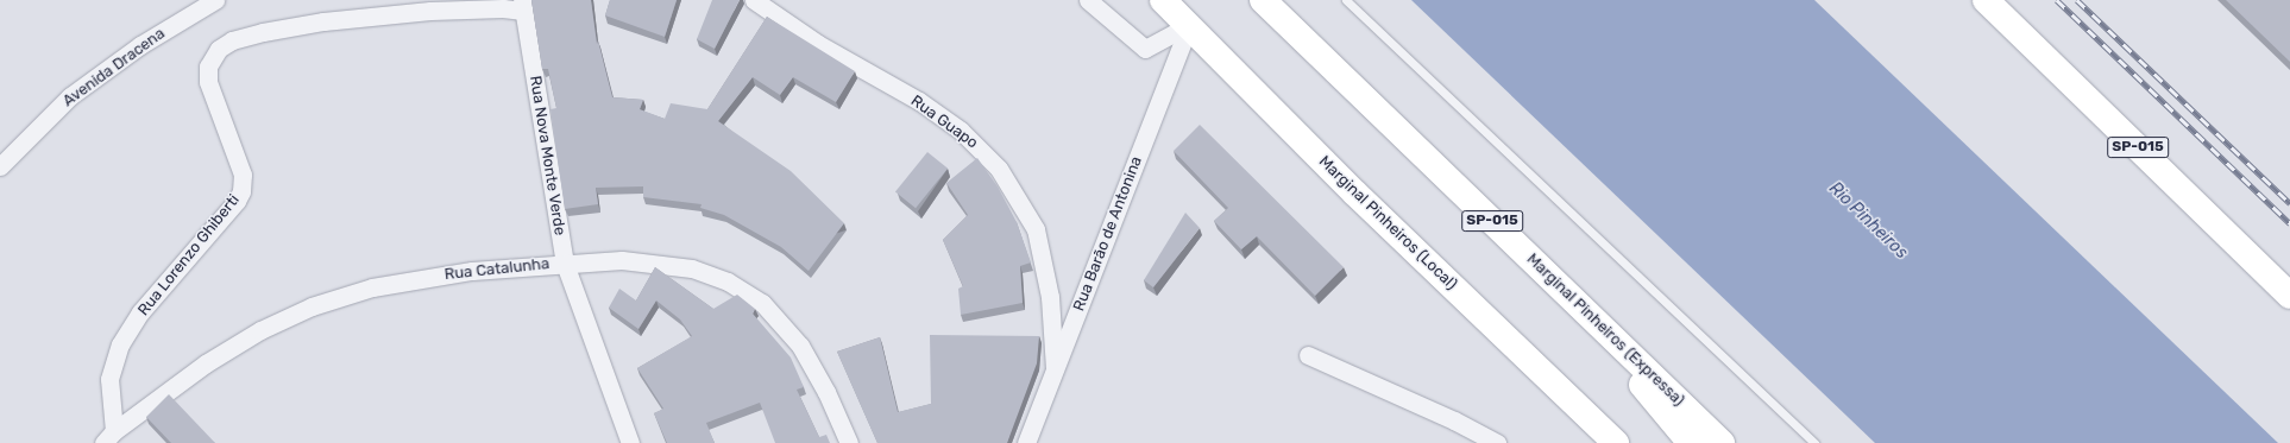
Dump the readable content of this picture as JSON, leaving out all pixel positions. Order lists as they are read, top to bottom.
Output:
{
  "streets": {
    "highway": ["SP-015", "Marginal Pinheiros (Local)", "Marginal Pinheiros (Expressa)"],
    "street": [
      "Avenida Dracena",
      "Rua Guapo",
      "Rua Nova Monte Verde",
      "Rua Barão de Antonina",
      "Rua Lorenzo Ghiberti",
      "Rua Catalunha"
    ]
  },
  "crossings": [
    ["Rua Guapo", "Rua Barão de Antonina"],
    ["Rua Nova Monte Verde", "Rua Lorenzo Ghiberti"],
    ["Rua Nova Monte Verde", "Rua Catalunha"],
    ["Marginal Pinheiros (Local)", "Rua Barão de Antonina"],
    ["Rua Lorenzo Ghiberti", "Rua Catalunha"]
  ],
  "water": ["Rio Pinheiros"]
}
